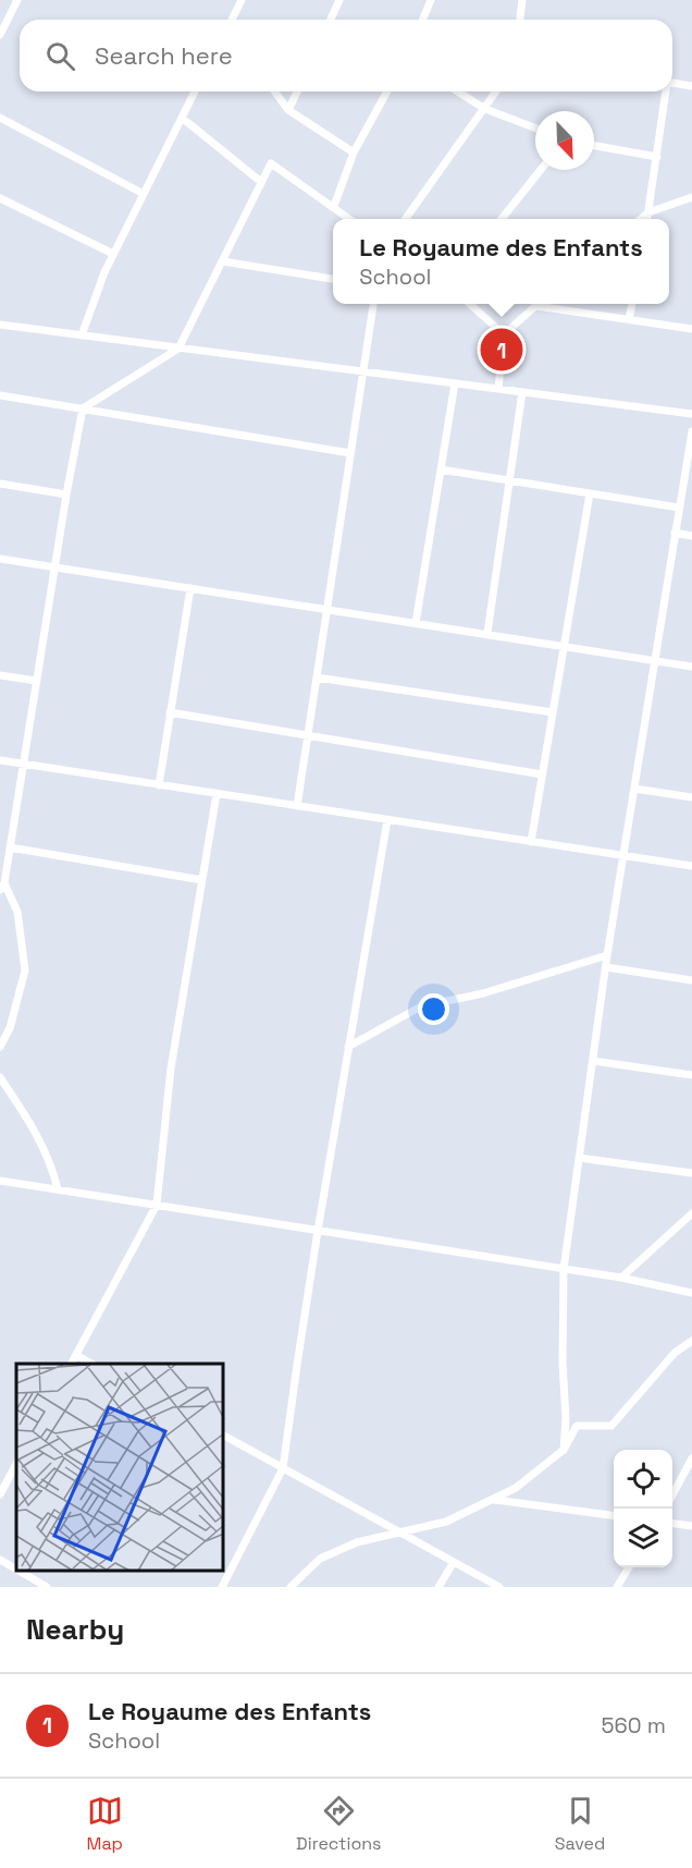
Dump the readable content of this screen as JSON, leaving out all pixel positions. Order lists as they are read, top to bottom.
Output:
{
  "north": "bottom right",
  "page": {
    "search": "Search here",
    "popup": ["Le Royaume des Enfants", "School"],
    "pins": "1",
    "heading": "Nearby",
    "list": [
      {
        "mark": "1",
        "name": "Le Royaume des Enfants",
        "note": "School",
        "value": "560 m"
      }
    ],
    "nav": ["Map", "Directions", "Saved"]
  }
}
